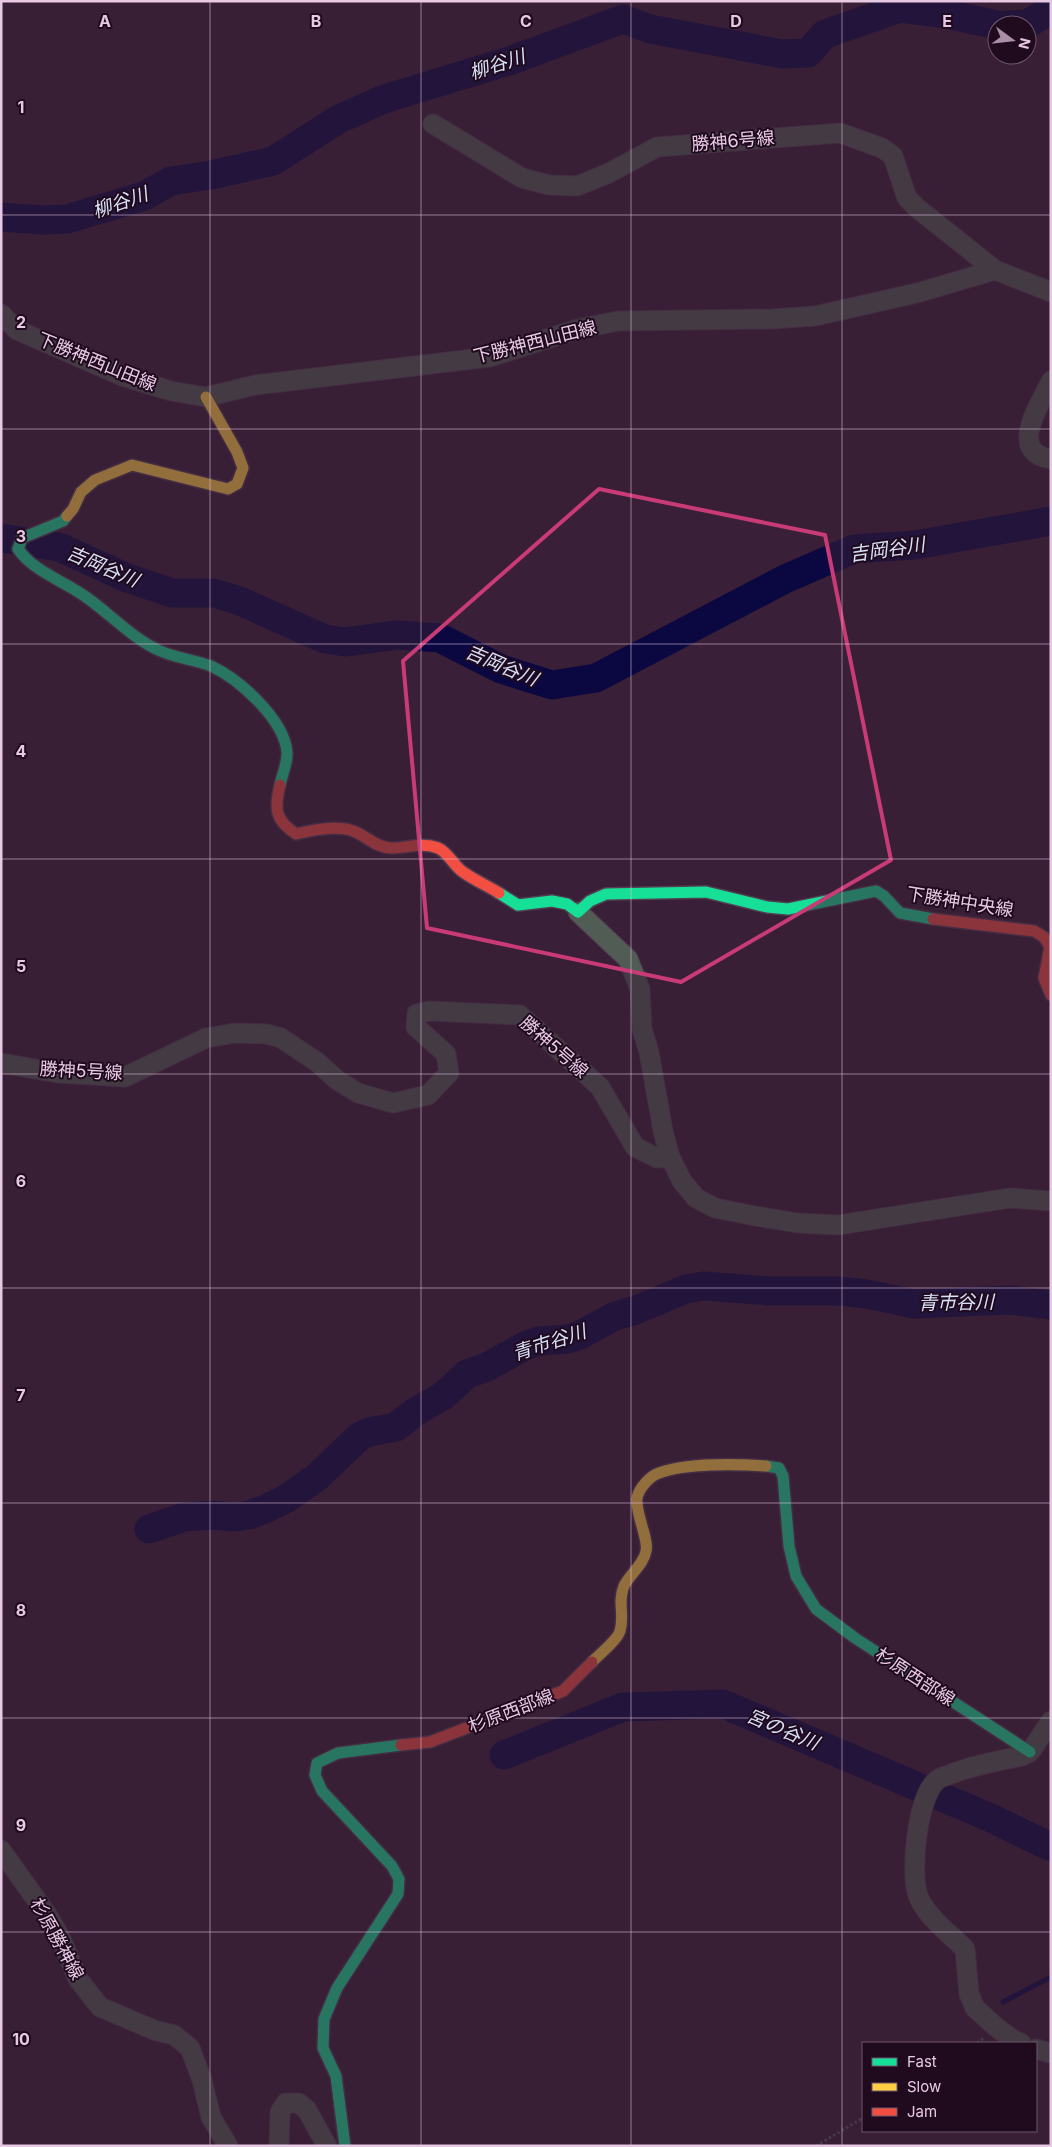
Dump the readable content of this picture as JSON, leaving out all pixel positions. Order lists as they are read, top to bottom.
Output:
{
  "streets": {
    "street": [
      "勝神6号線",
      "下勝神西山田線",
      "下勝神中央線",
      "勝神5号線",
      "杉原西部線",
      "杉原勝神線"
    ]
  },
  "crossings": [
    ["勝神6号線", "下勝神西山田線"]
  ],
  "water": [
    "柳谷川",
    "吉岡谷川",
    "青市谷川",
    "宮の谷川"
  ],
  "legend": ["Fast", "Slow", "Jam"],
  "north": "right",
  "grid": {
    "columns": [
      "A",
      "B",
      "C",
      "D",
      "E"
    ],
    "rows": [
      "1",
      "2",
      "3",
      "4",
      "5",
      "6",
      "7",
      "8",
      "9",
      "10"
    ]
  }
}
